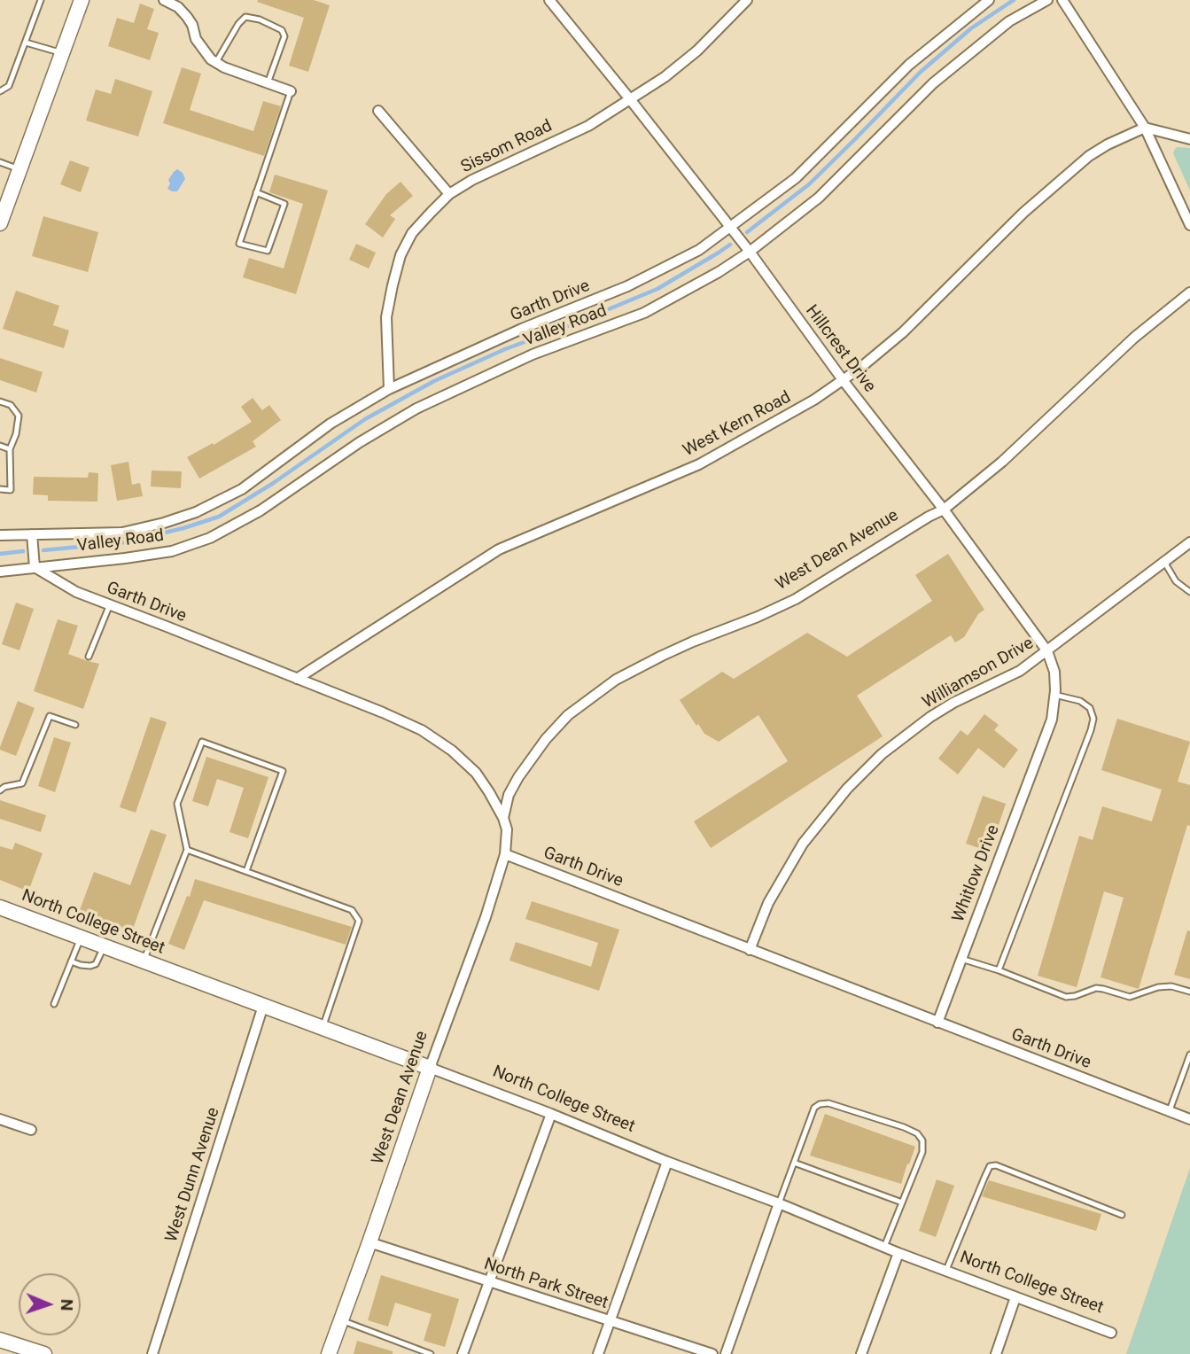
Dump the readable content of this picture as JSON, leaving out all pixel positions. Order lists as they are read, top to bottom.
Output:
{
  "streets": {
    "street": [
      "Sissom Road",
      "Garth Drive",
      "Valley Road",
      "Hillcrest Drive",
      "West Kern Road",
      "West Dean Avenue",
      "Williamson Drive",
      "Whitlow Drive",
      "North College Street",
      "West Dunn Avenue",
      "North Park Street"
    ]
  },
  "crossings": [
    ["Sissom Road", "Garth Drive"],
    ["Sissom Road", "Hillcrest Drive"],
    ["Garth Drive", "Valley Road"],
    ["Garth Drive", "Hillcrest Drive"],
    ["Garth Drive", "West Kern Road"],
    ["Garth Drive", "West Dean Avenue"],
    ["Garth Drive", "Williamson Drive"],
    ["Garth Drive", "Whitlow Drive"],
    ["Valley Road", "Hillcrest Drive"],
    ["Hillcrest Drive", "West Kern Road"],
    ["Hillcrest Drive", "West Dean Avenue"],
    ["Hillcrest Drive", "Williamson Drive"],
    ["Hillcrest Drive", "Whitlow Drive"],
    ["West Dean Avenue", "North College Street"],
    ["West Dean Avenue", "North Park Street"],
    ["North College Street", "West Dunn Avenue"]
  ],
  "north": "right"
}
